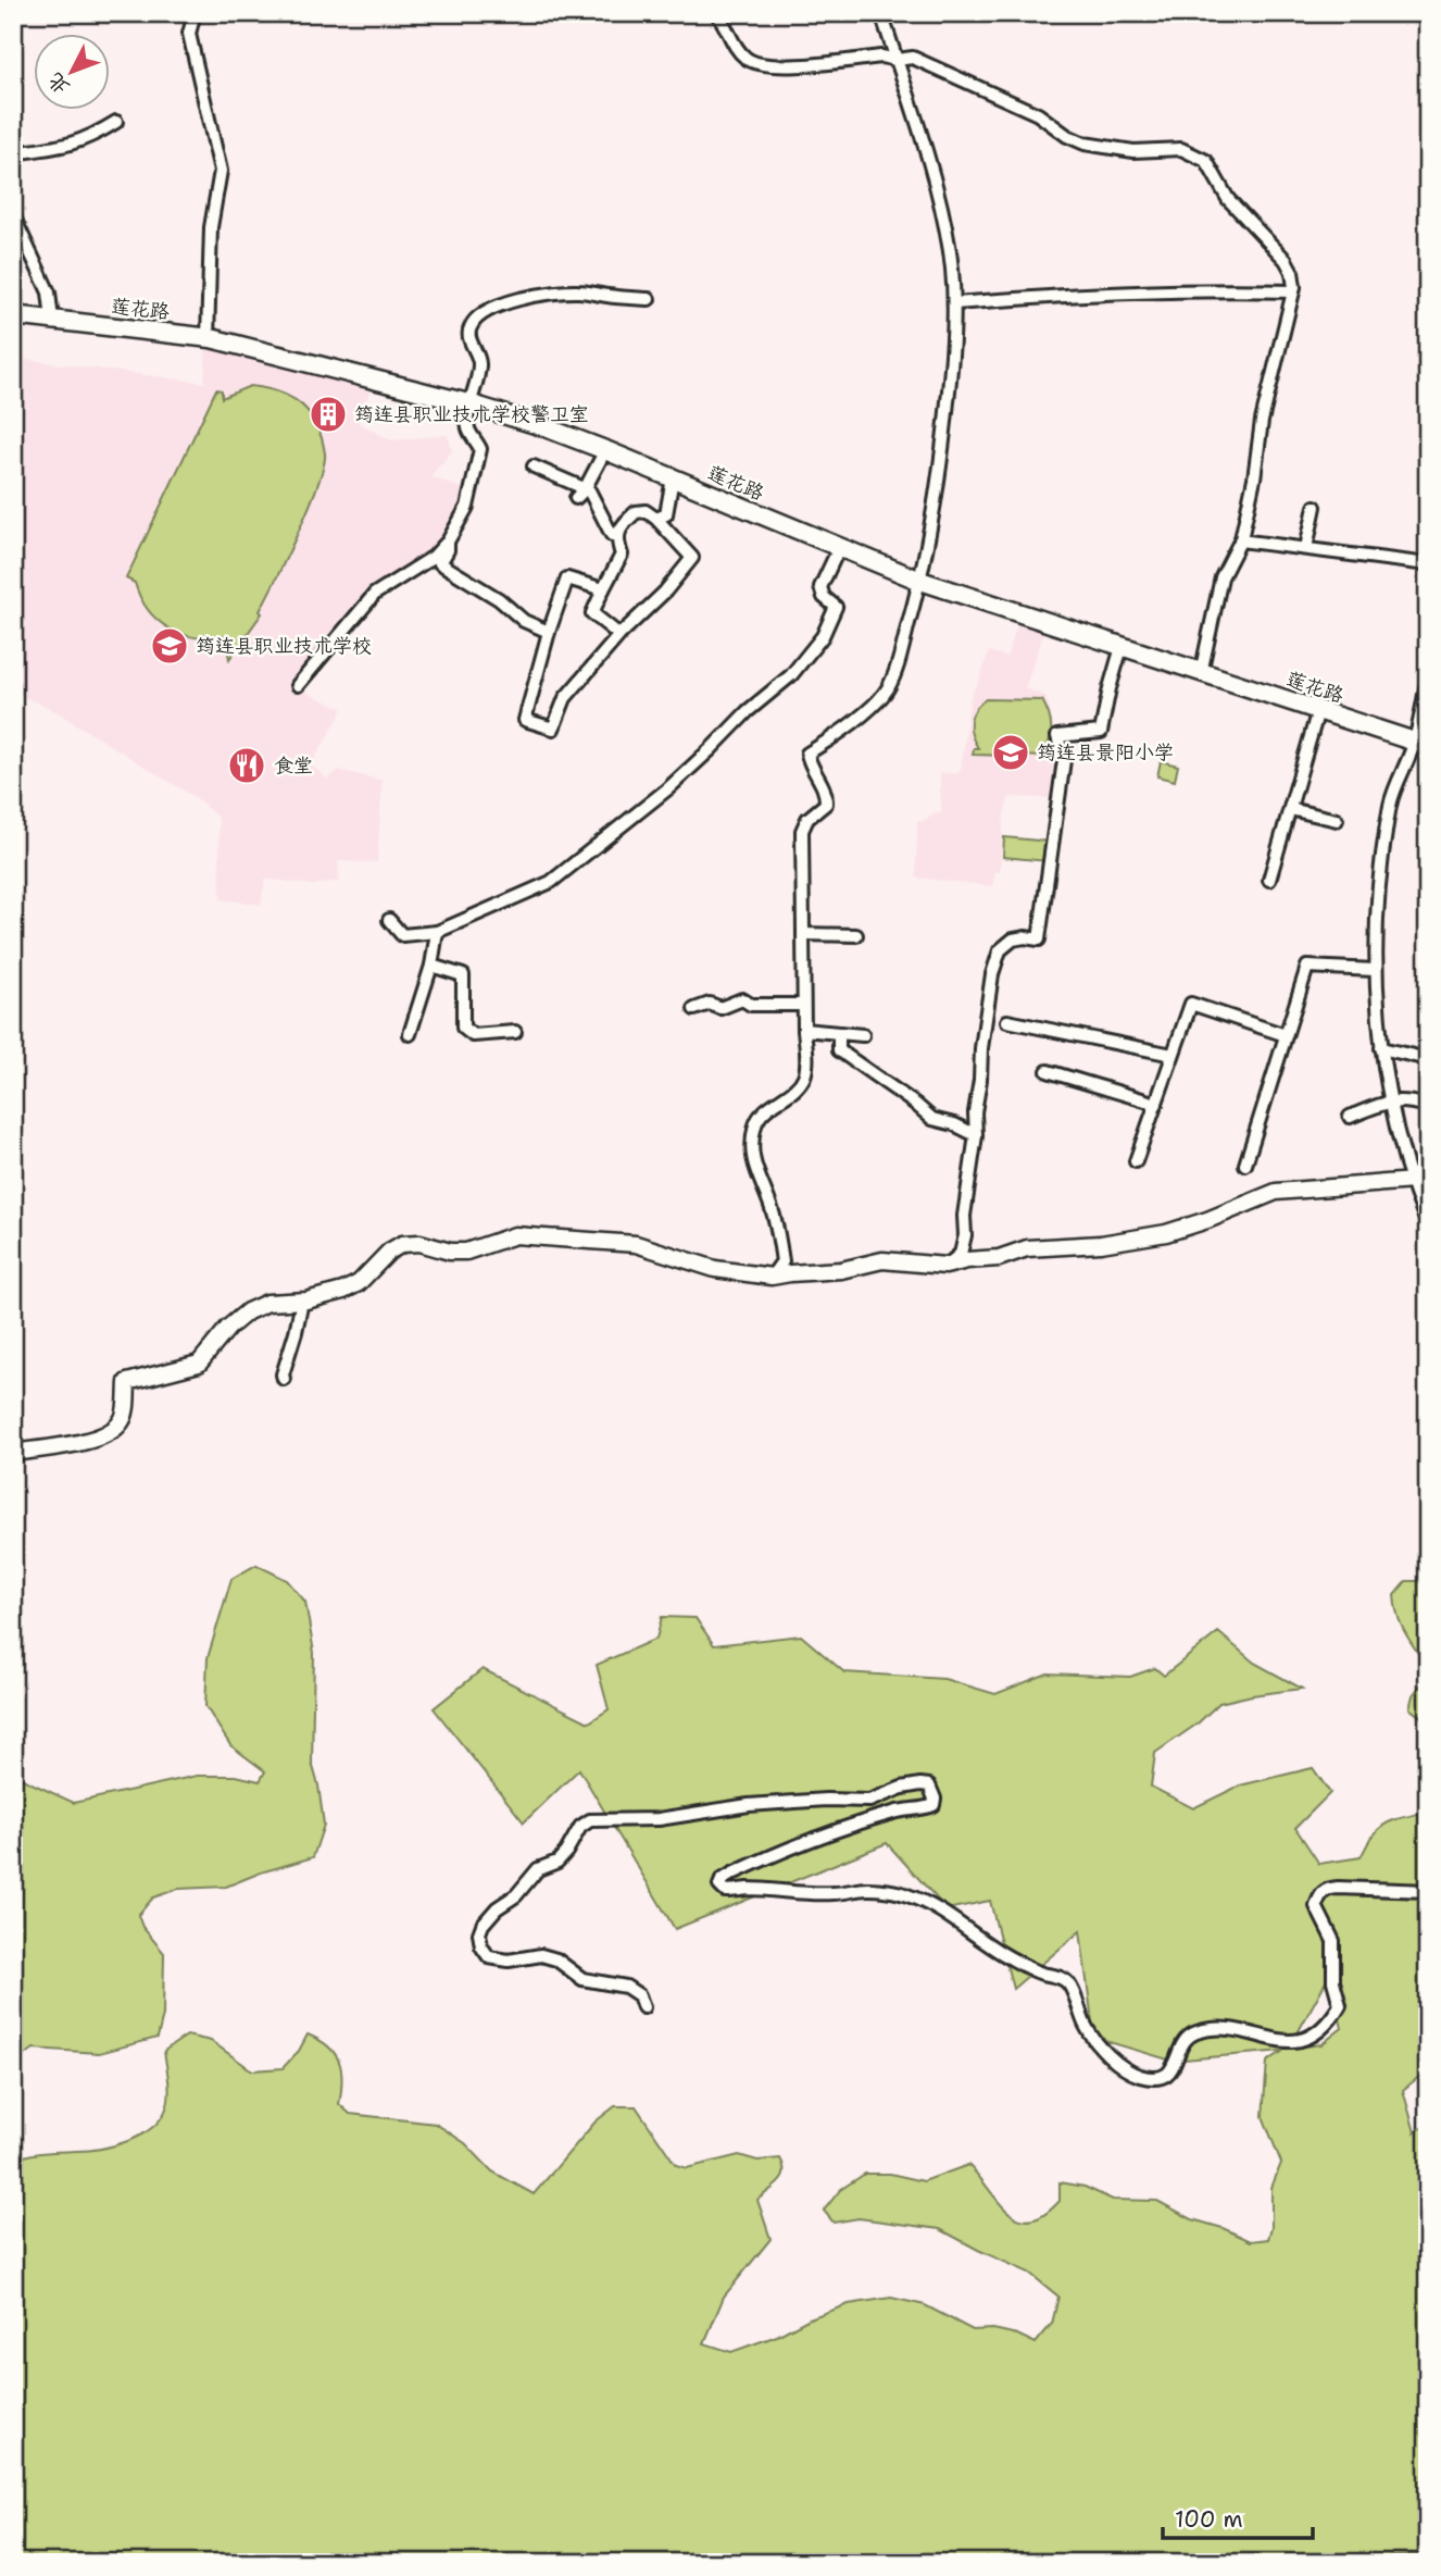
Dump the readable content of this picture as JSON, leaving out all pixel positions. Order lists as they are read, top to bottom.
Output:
{
  "streets": {
    "main road": ["莲花路"]
  },
  "places": {
    "building": ["筠连县职业技术学校警卫室"],
    "school or university": ["筠连县职业技术学校", "筠连县景阳小学"],
    "restaurant": ["食堂"]
  },
  "scale_bar": "100 m",
  "north": "bottom left"
}
